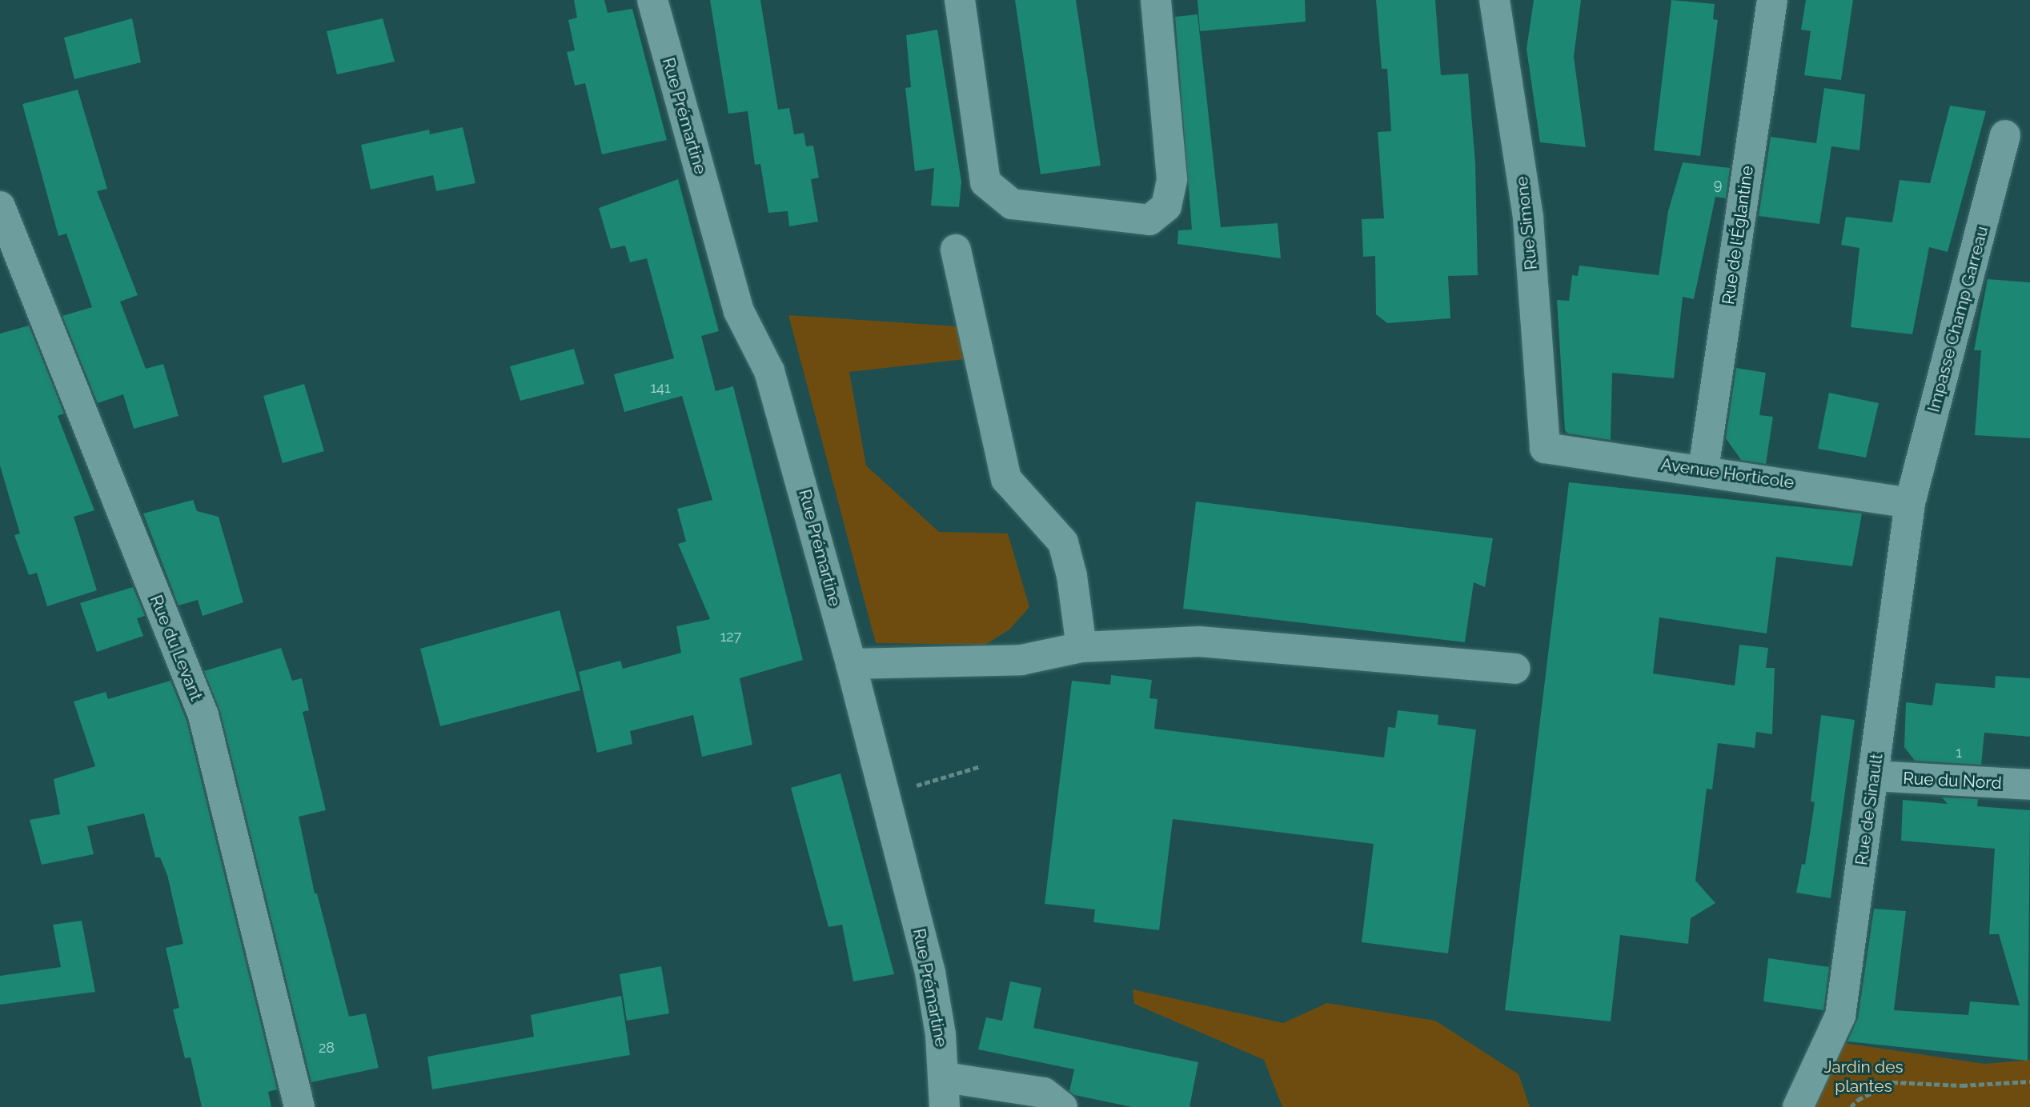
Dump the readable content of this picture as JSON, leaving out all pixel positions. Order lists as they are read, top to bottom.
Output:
{
  "streets": {
    "street": [
      "Rue Prémartine",
      "Rue Simone",
      "Rue de l'Églantine",
      "Impasse Champ Garreau",
      "Avenue Horticole",
      "Rue du Levant",
      "Rue du Nord",
      "Rue de Sinault"
    ]
  },
  "crossings": [
    ["Rue Simone", "Avenue Horticole"],
    ["Rue de l'Églantine", "Avenue Horticole"],
    ["Impasse Champ Garreau", "Avenue Horticole"],
    ["Impasse Champ Garreau", "Rue de Sinault"],
    ["Avenue Horticole", "Rue de Sinault"],
    ["Rue du Nord", "Rue de Sinault"]
  ],
  "parks": ["Jardin des plantes"],
  "house_numbers": [
    "9",
    "141",
    "127",
    "1",
    "28"
  ]
}
